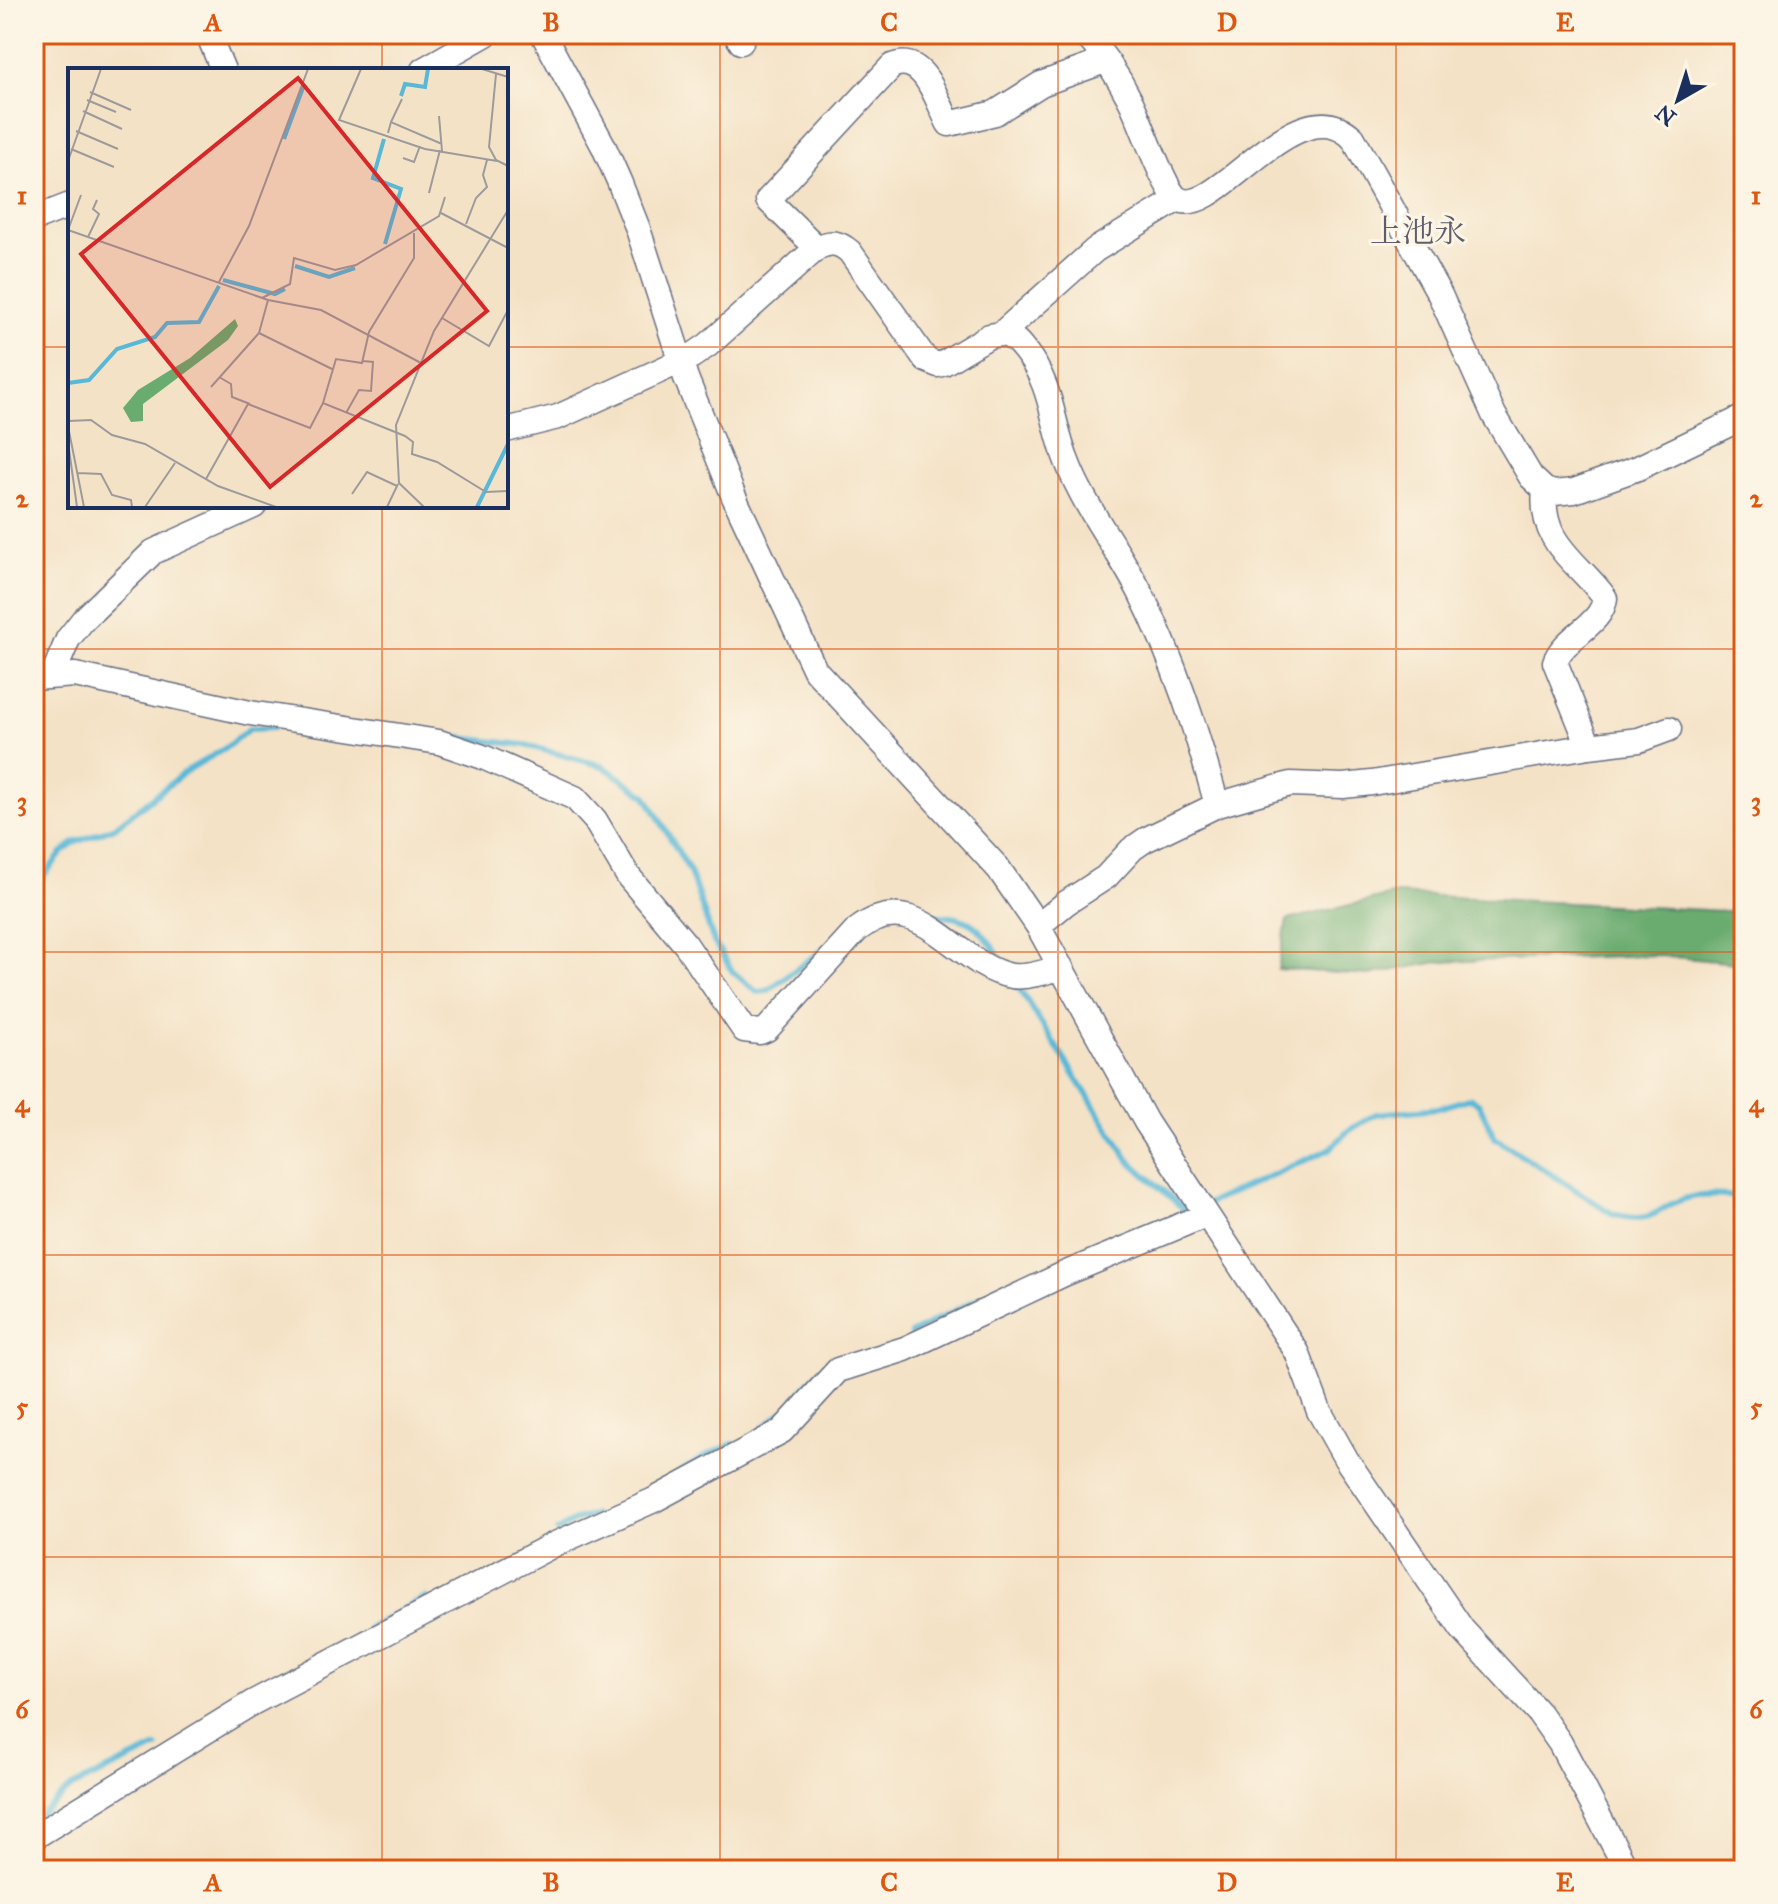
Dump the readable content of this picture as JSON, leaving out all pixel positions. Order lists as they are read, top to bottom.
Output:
{
  "districts": ["上池永"],
  "north": "bottom left",
  "grid": {
    "columns": [
      "A",
      "B",
      "C",
      "D",
      "E"
    ],
    "rows": [
      "1",
      "2",
      "3",
      "4",
      "5",
      "6"
    ]
  }
}
